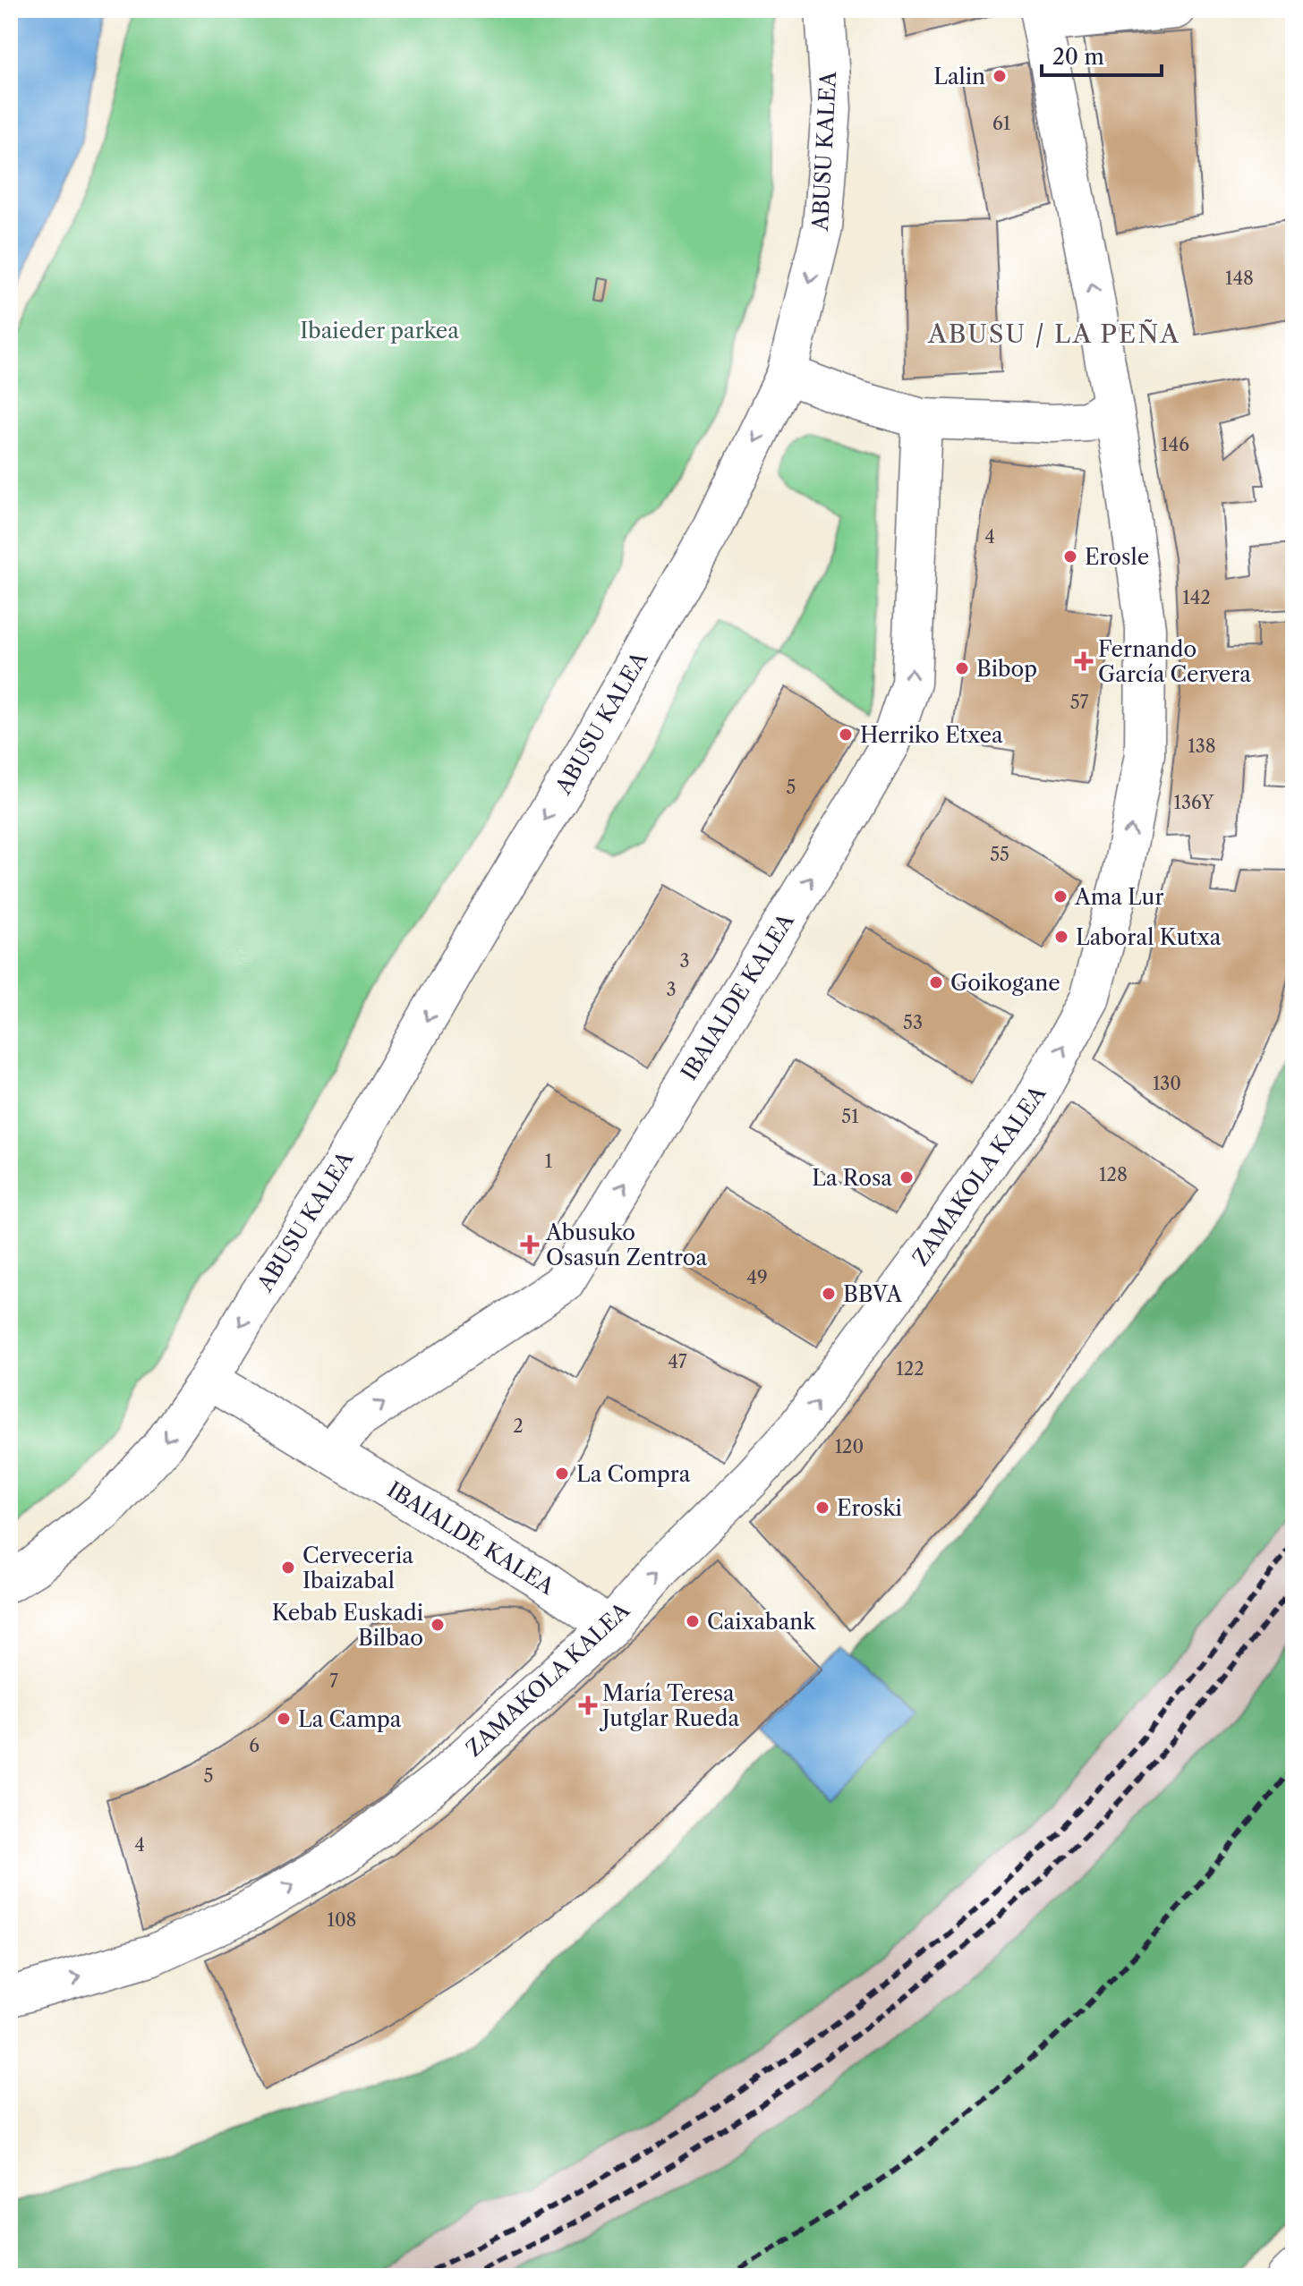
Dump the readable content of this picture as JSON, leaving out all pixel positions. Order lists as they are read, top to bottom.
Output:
{
  "streets": {
    "main road": ["ABUSU KALEA", "IBAIALDE KALEA", "ZAMAKOLA KALEA"]
  },
  "crossings": [
    ["ABUSU KALEA", "IBAIALDE KALEA"],
    ["IBAIALDE KALEA", "ZAMAKOLA KALEA"]
  ],
  "one_way": ["ABUSU KALEA", "IBAIALDE KALEA", "ZAMAKOLA KALEA"],
  "districts": ["ABUSU / LA PEÑA"],
  "parks": ["Ibaieder parkea"],
  "places": {
    "other": [
      "Lalin",
      "Erosle",
      "Bibop",
      "Herriko Etxea",
      "Ama Lur",
      "Laboral Kutxa",
      "Goikogane",
      "La Rosa",
      "BBVA",
      "La Compra",
      "Eroski",
      "Cerveceria Ibaizabal",
      "Caixabank",
      "Kebab Euskadi Bilbao",
      "La Campa"
    ],
    "health": ["Fernando García Cervera", "Abusuko Osasun Zentroa", "María Teresa Jutglar Rueda"]
  },
  "house_numbers": [
    "61",
    "148",
    "146",
    "4",
    "142",
    "57",
    "138",
    "5",
    "136Y",
    "55",
    "3",
    "3",
    "53",
    "130",
    "51",
    "1",
    "128",
    "49",
    "47",
    "122",
    "2",
    "120",
    "7",
    "6",
    "5",
    "4",
    "108"
  ],
  "scale_bar": "20 m"
}
